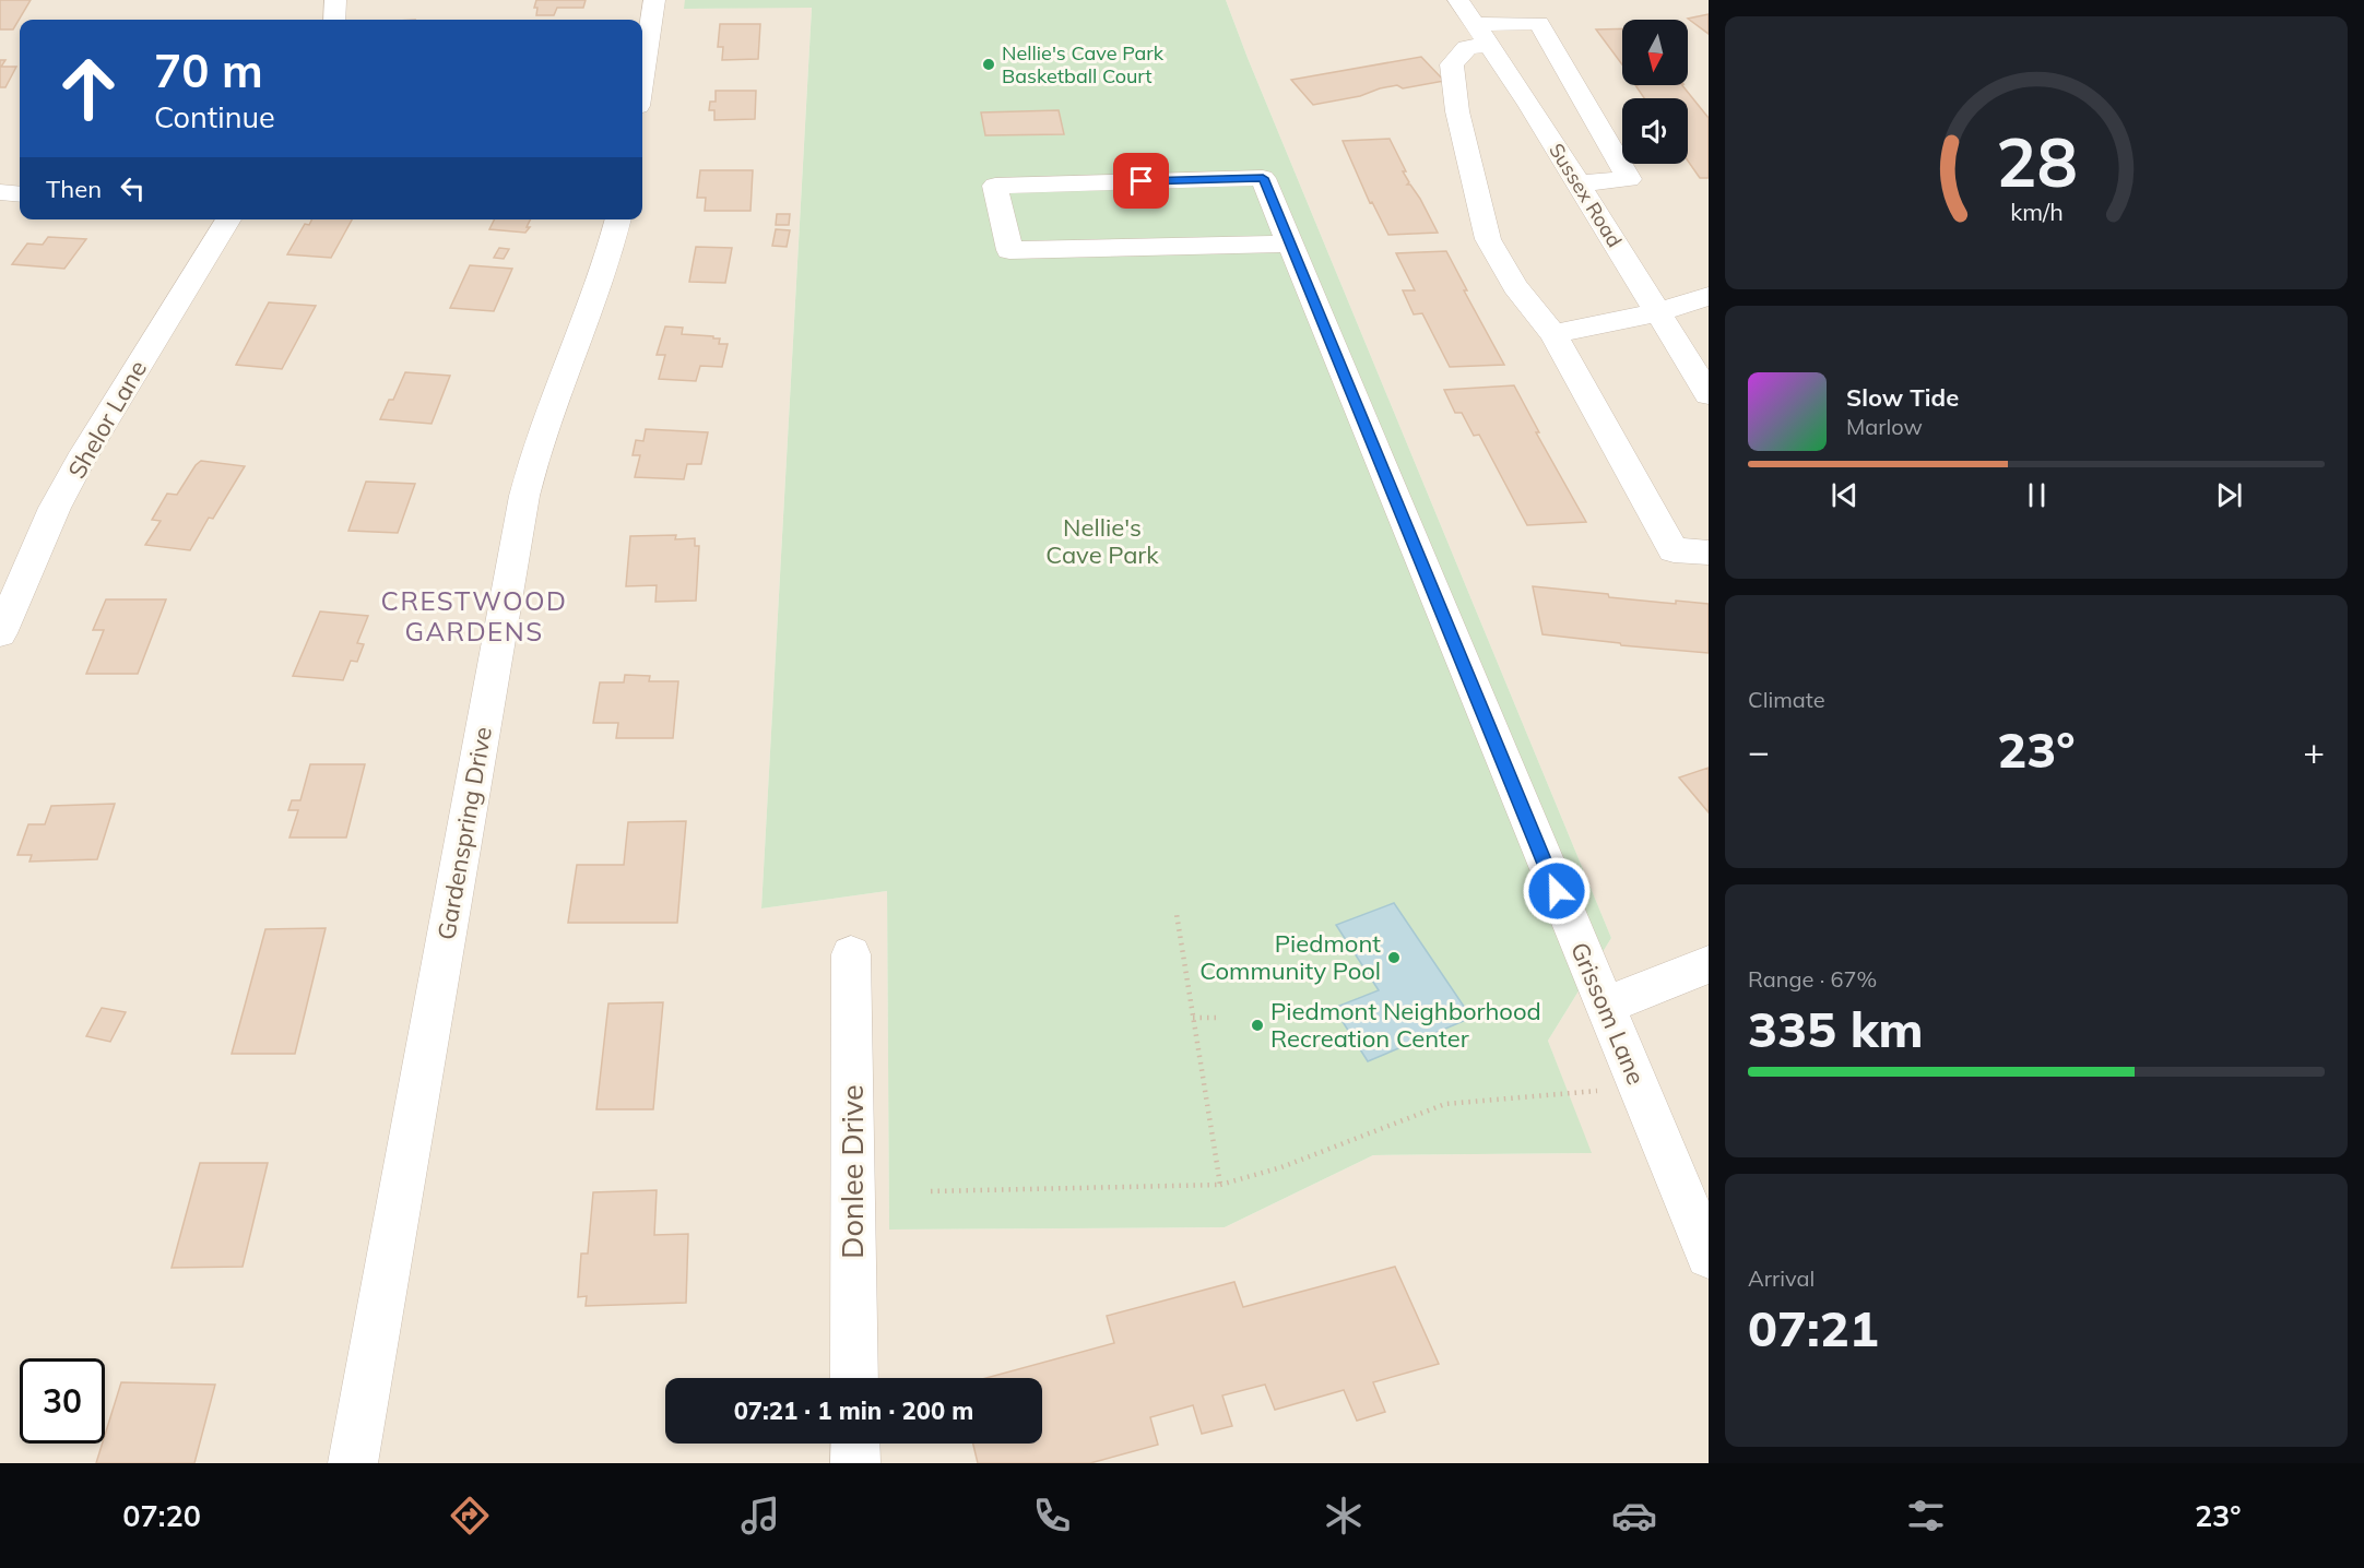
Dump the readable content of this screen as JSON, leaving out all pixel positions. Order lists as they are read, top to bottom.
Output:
{
  "streets": {
    "street": [
      "Sussex Road",
      "Shelor Lane",
      "Gardenspring Drive",
      "Grissom Lane",
      "Donlee Drive"
    ]
  },
  "districts": ["CRESTWOOD GARDENS"],
  "parks": ["Nellie's Cave Park"],
  "places": ["Nellie's Cave Park Basketball Court", "Piedmont Community Pool", "Piedmont Neighborhood Recreation Center"],
  "north": "bottom",
  "page": {
    "turn": ["70 m", "Continue"],
    "then": "Then",
    "song": ["Slow Tide", "Marlow"],
    "tile": [
      "Climate",
      ["Range · 67%", "335 km"],
      ["Arrival", "07:21"]
    ],
    "heat": ["−", "23°", "+"],
    "limit": "30",
    "trip": "07:21 · 1 min · 200 m",
    "tabs": ["07:20", "23°"],
    "gauge": ["28", "km/h"]
  }
}
